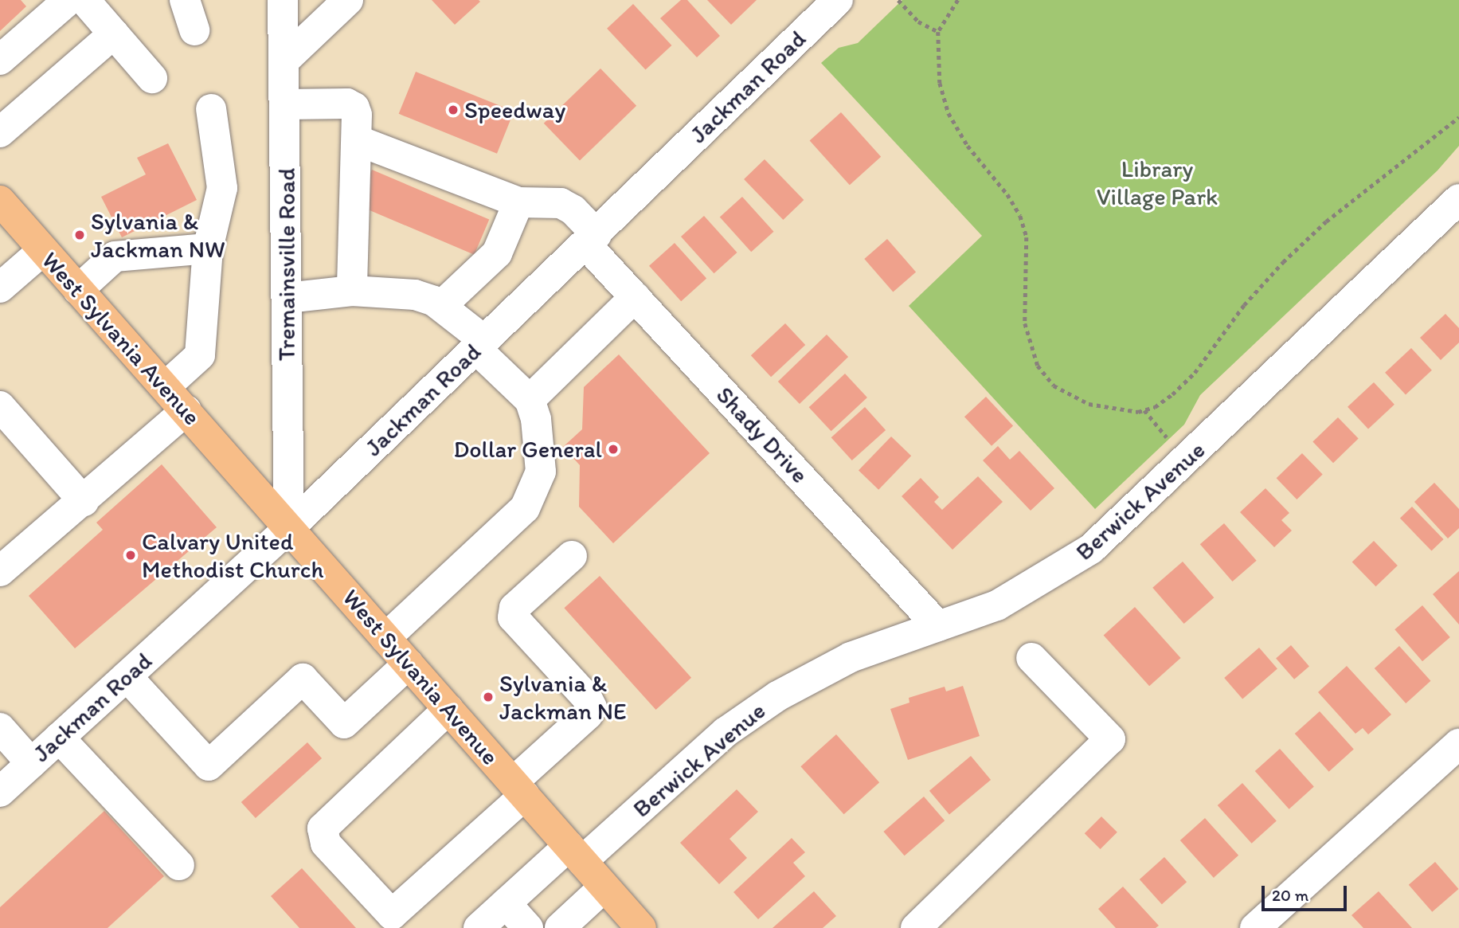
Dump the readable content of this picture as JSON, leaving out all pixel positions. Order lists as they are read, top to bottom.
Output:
{
  "streets": {
    "main road": ["West Sylvania Avenue"],
    "street": [
      "Jackman Road",
      "Tremainsville Road",
      "Shady Drive",
      "Berwick Avenue"
    ]
  },
  "crossings": [
    ["Jackman Road", "Tremainsville Road"],
    ["Jackman Road", "West Sylvania Avenue"],
    ["Jackman Road", "Shady Drive"],
    ["Tremainsville Road", "West Sylvania Avenue"],
    ["West Sylvania Avenue", "Berwick Avenue"],
    ["Shady Drive", "Berwick Avenue"]
  ],
  "parks": ["Library Village Park"],
  "places": [
    "Speedway",
    "Sylvania & Jackman NW",
    "Dollar General",
    "Calvary United Methodist Church",
    "Sylvania & Jackman NE"
  ],
  "scale_bar": "20 m"
}
